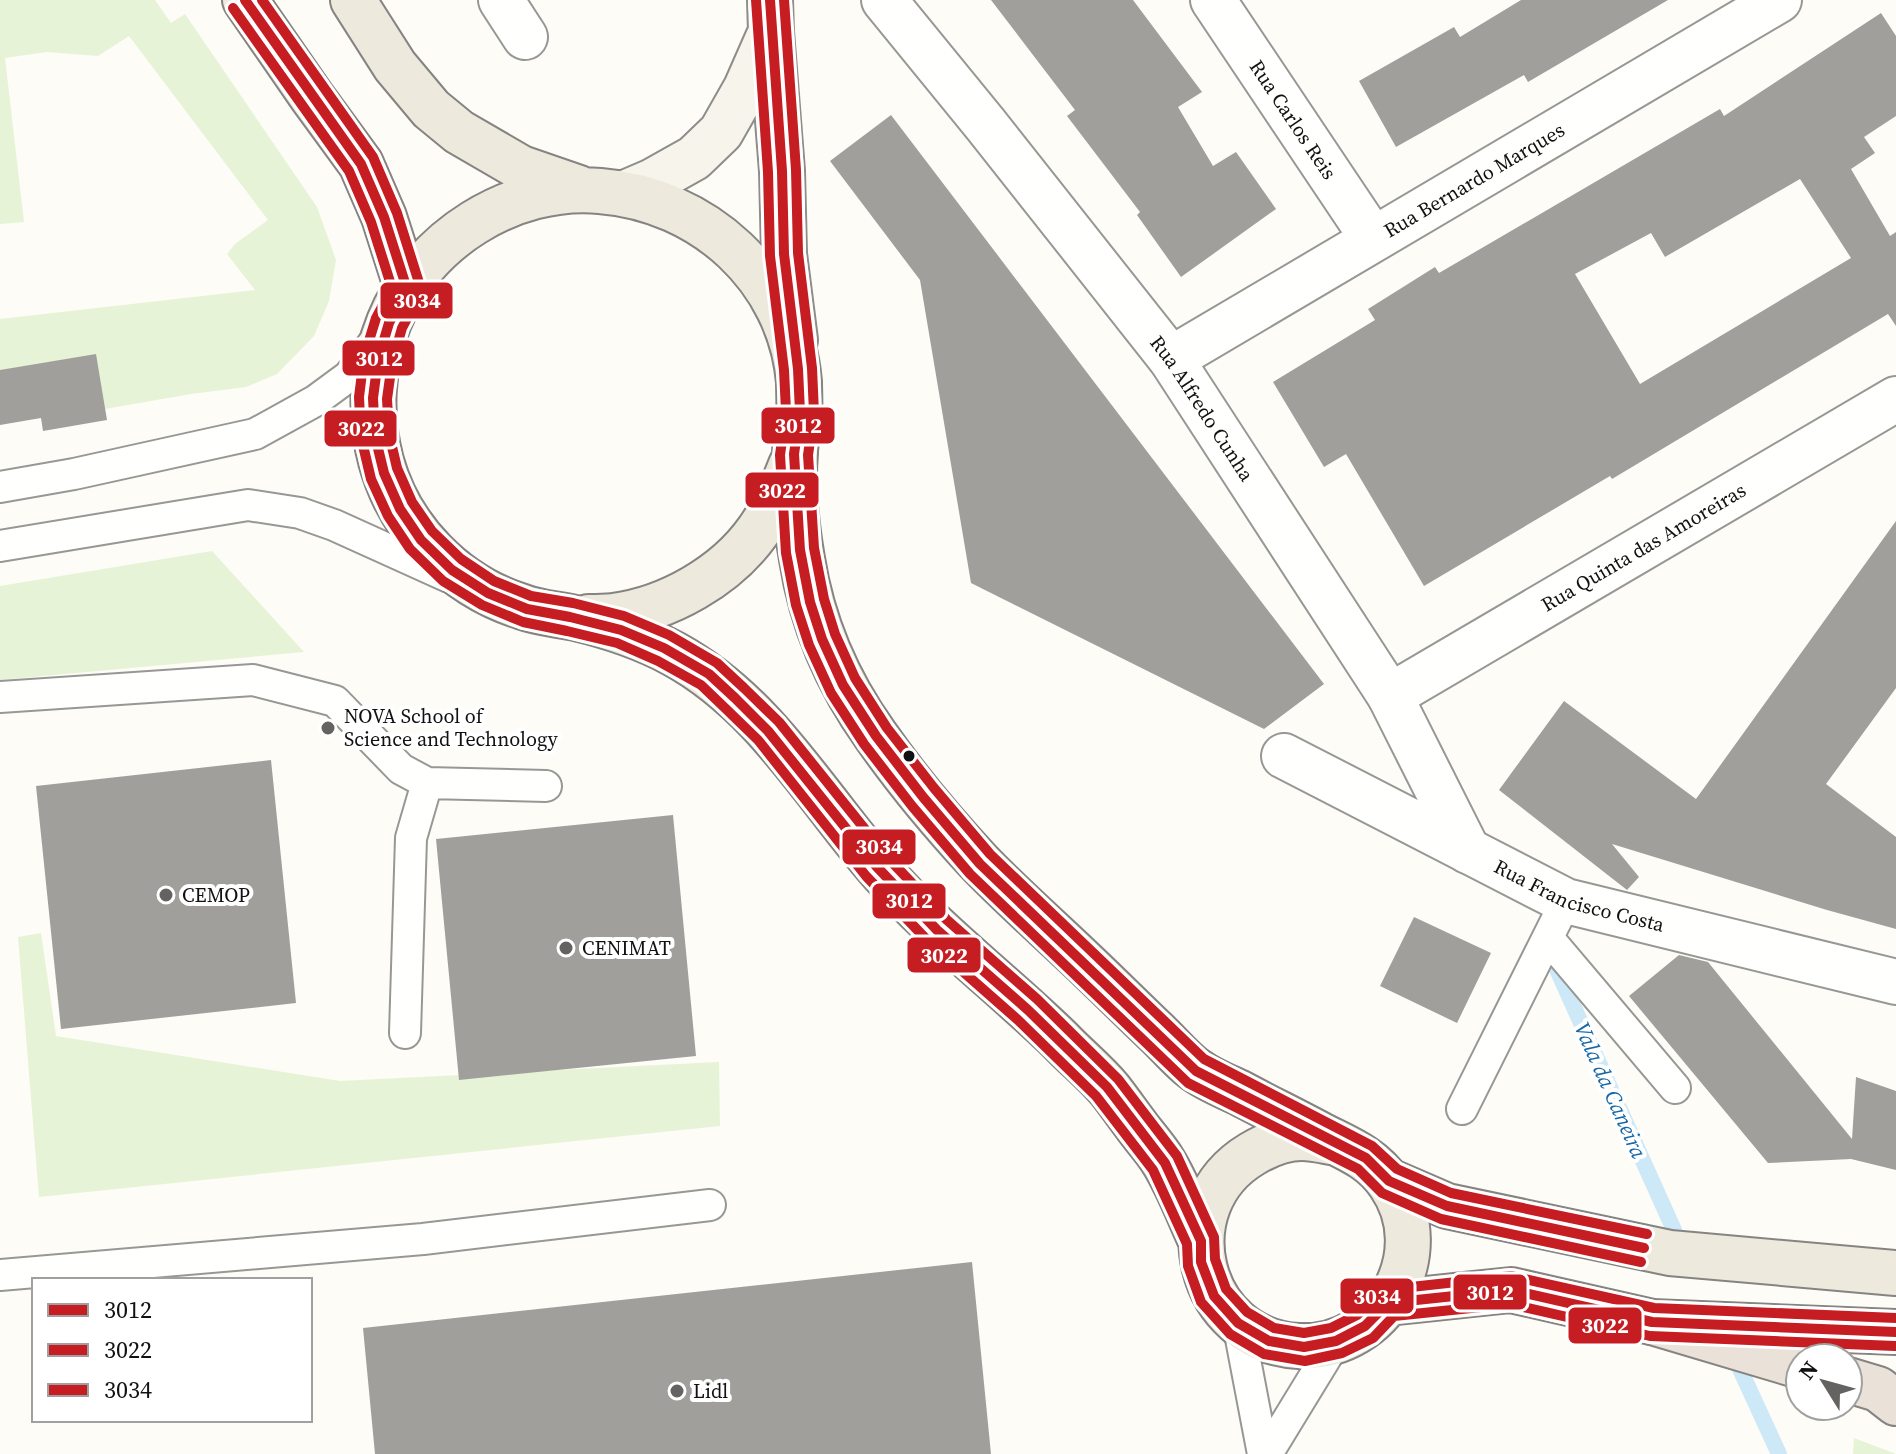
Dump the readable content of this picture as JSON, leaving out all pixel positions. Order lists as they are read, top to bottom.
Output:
{
  "streets": {
    "street": [
      "Rua Carlos Reis",
      "Rua Bernardo Marques",
      "Rua Alfredo Cunha",
      "Rua Quinta das Amoreiras",
      "Rua Francisco Costa"
    ]
  },
  "crossings": [
    ["Rua Carlos Reis", "Rua Bernardo Marques"],
    ["Rua Bernardo Marques", "Rua Alfredo Cunha"],
    ["Rua Alfredo Cunha", "Rua Quinta das Amoreiras"],
    ["Rua Alfredo Cunha", "Rua Francisco Costa"]
  ],
  "water": ["Vala da Caneira"],
  "places": [
    "NOVA School of Science and Technology",
    "CEMOP",
    "CENIMAT",
    "Lidl"
  ],
  "lines": ["transit line 3012", "transit line 3022", "transit line 3034"],
  "legend": ["3012", "3022", "3034"],
  "north": "top left"
}
